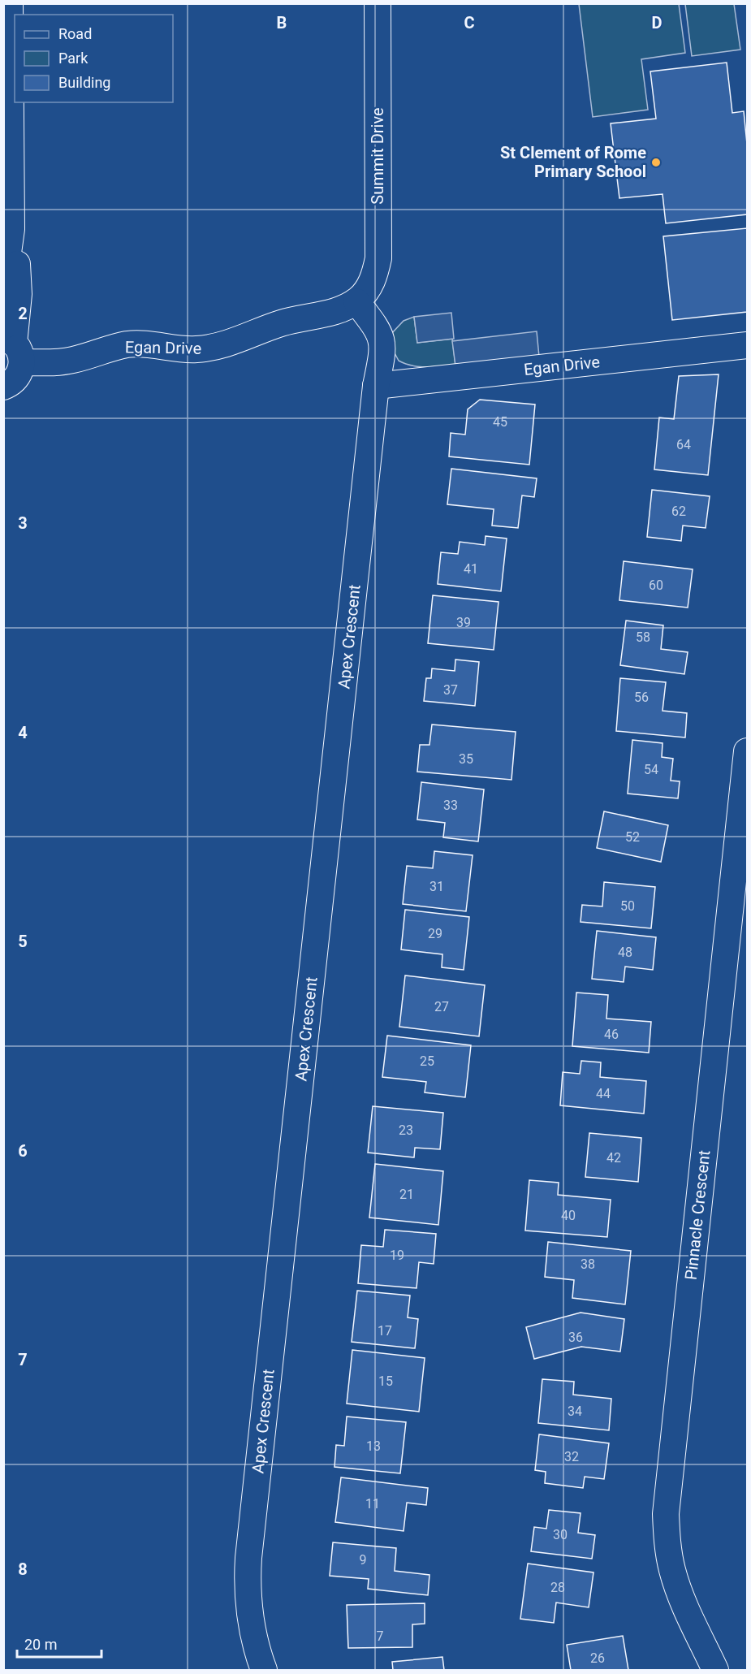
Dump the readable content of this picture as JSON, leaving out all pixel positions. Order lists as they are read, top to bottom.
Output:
{
  "streets": {
    "street": [
      "Summit Drive",
      "Egan Drive",
      "Apex Crescent",
      "Pinnacle Crescent"
    ]
  },
  "crossings": [
    ["Summit Drive", "Egan Drive"],
    ["Egan Drive", "Apex Crescent"]
  ],
  "places": ["St Clement of Rome Primary School"],
  "house_numbers": [
    "45",
    "64",
    "62",
    "41",
    "60",
    "39",
    "58",
    "37",
    "56",
    "35",
    "54",
    "33",
    "52",
    "31",
    "50",
    "29",
    "48",
    "27",
    "46",
    "25",
    "44",
    "23",
    "42",
    "21",
    "40",
    "19",
    "38",
    "17",
    "36",
    "15",
    "34",
    "13",
    "32",
    "11",
    "30",
    "9",
    "28",
    "7",
    "26"
  ],
  "legend": ["Road", "Park", "Building"],
  "scale_bar": "20 m",
  "grid": {
    "columns": ["B", "C", "D"],
    "rows": [
      "2",
      "3",
      "4",
      "5",
      "6",
      "7",
      "8"
    ]
  }
}
